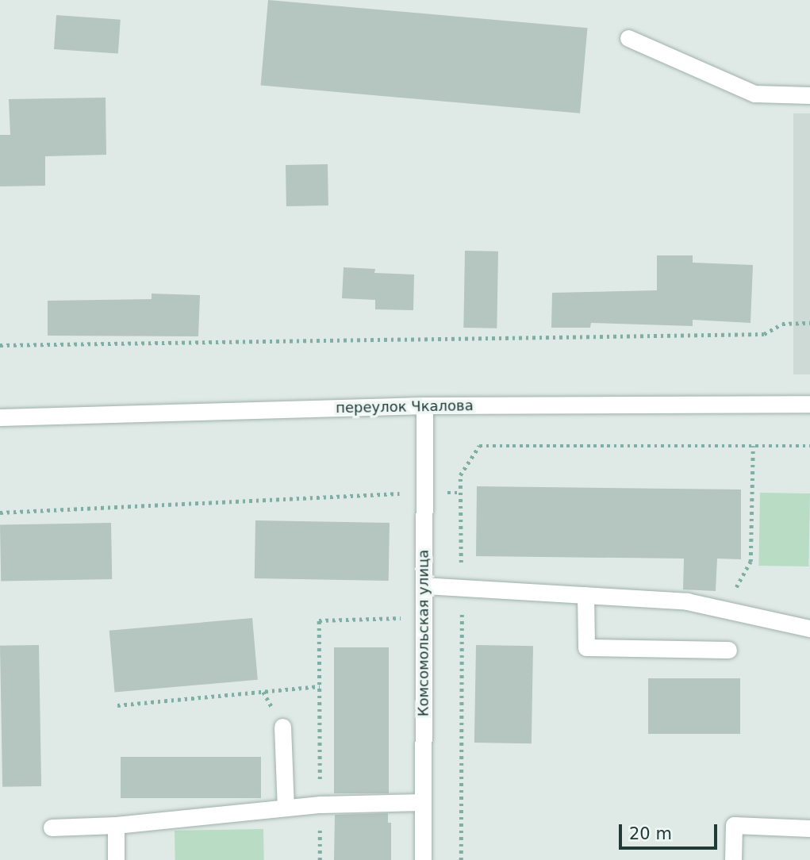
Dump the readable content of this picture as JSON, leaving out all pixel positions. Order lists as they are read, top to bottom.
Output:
{
  "streets": {
    "street": ["переулок Чкалова", "Комсомольская улица"]
  },
  "crossings": [
    ["переулок Чкалова", "Комсомольская улица"]
  ],
  "scale_bar": "20 m"
}
